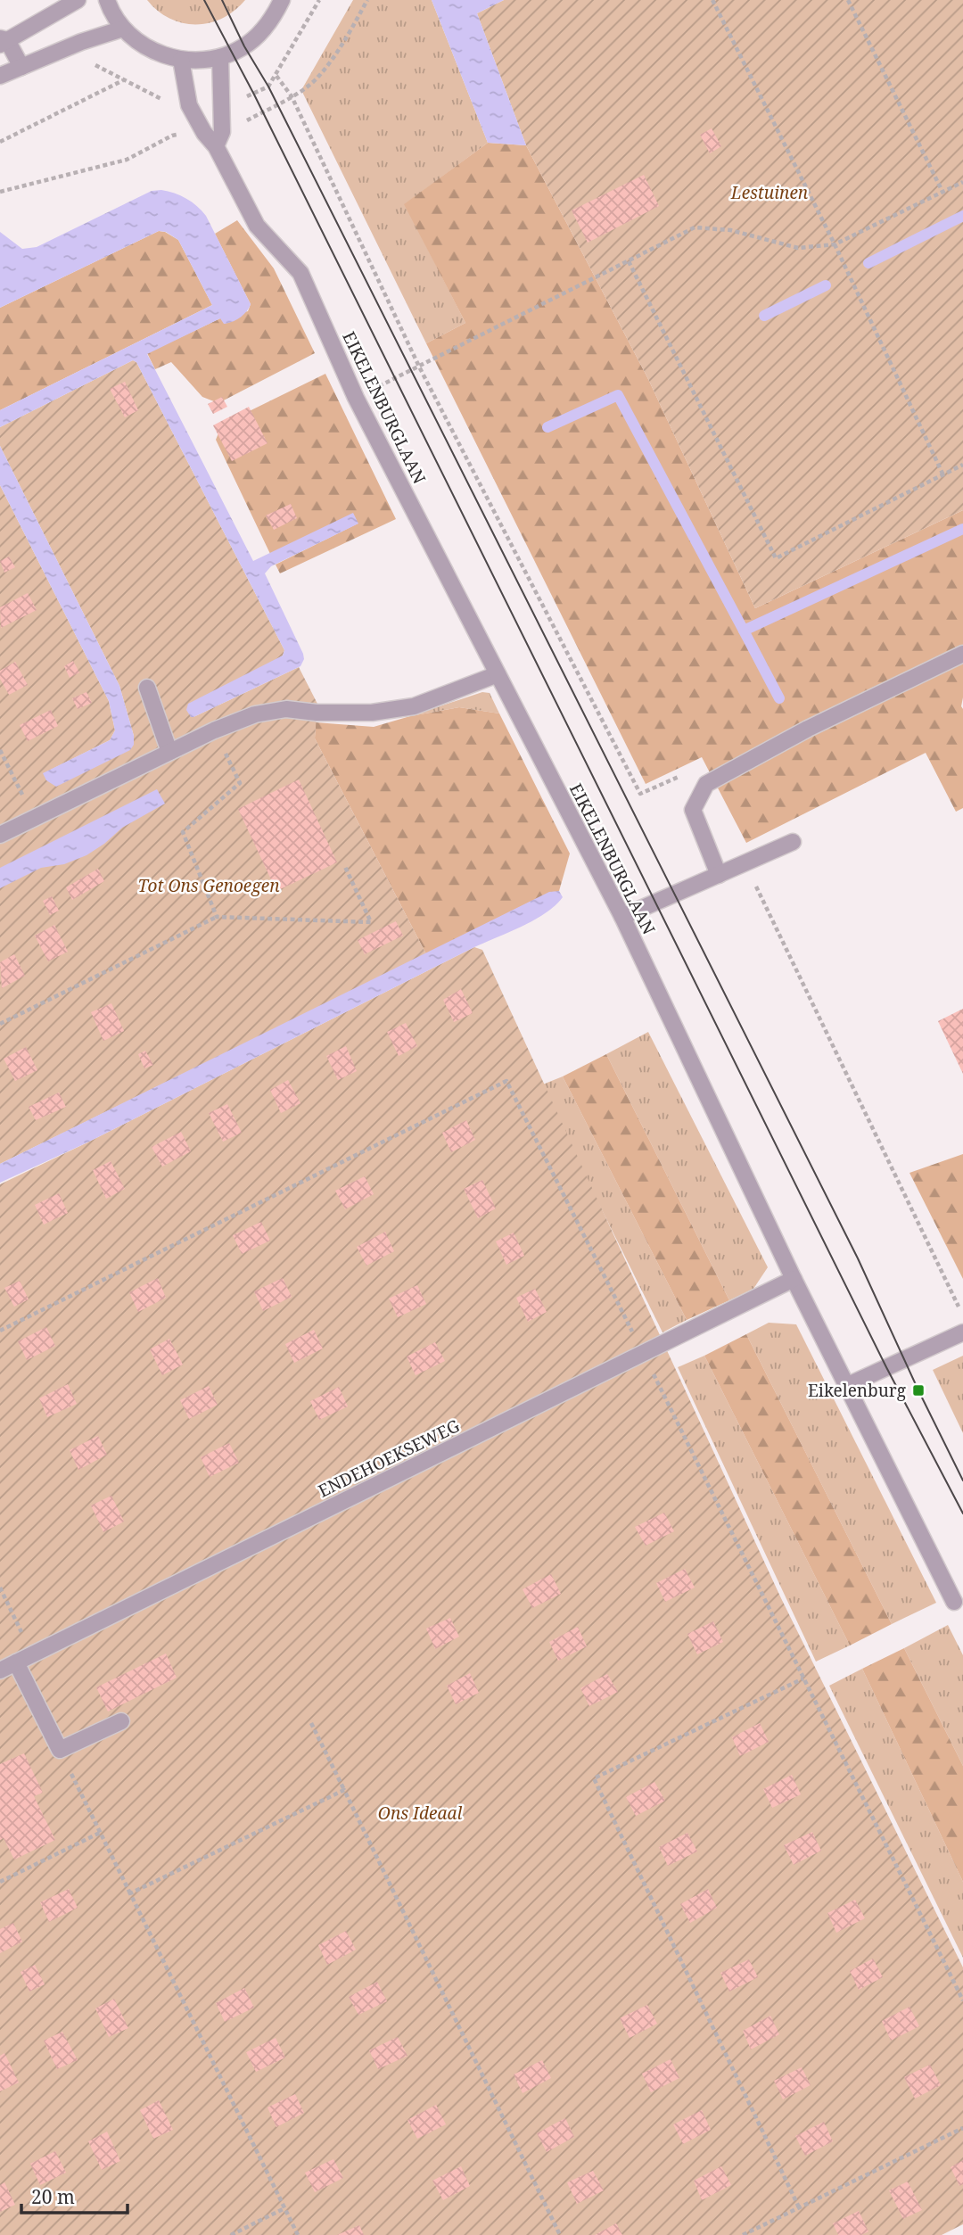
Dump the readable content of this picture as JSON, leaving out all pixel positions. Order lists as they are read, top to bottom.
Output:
{
  "streets": {
    "street": ["EIKELENBURGLAAN", "ENDEHOEKSEWEG"]
  },
  "crossings": [
    ["EIKELENBURGLAAN", "ENDEHOEKSEWEG"]
  ],
  "parks": ["Lestuinen", "Tot Ons Genoegen", "Ons Ideaal"],
  "places": {
    "transit": ["Eikelenburg"]
  },
  "scale_bar": "20 m"
}
